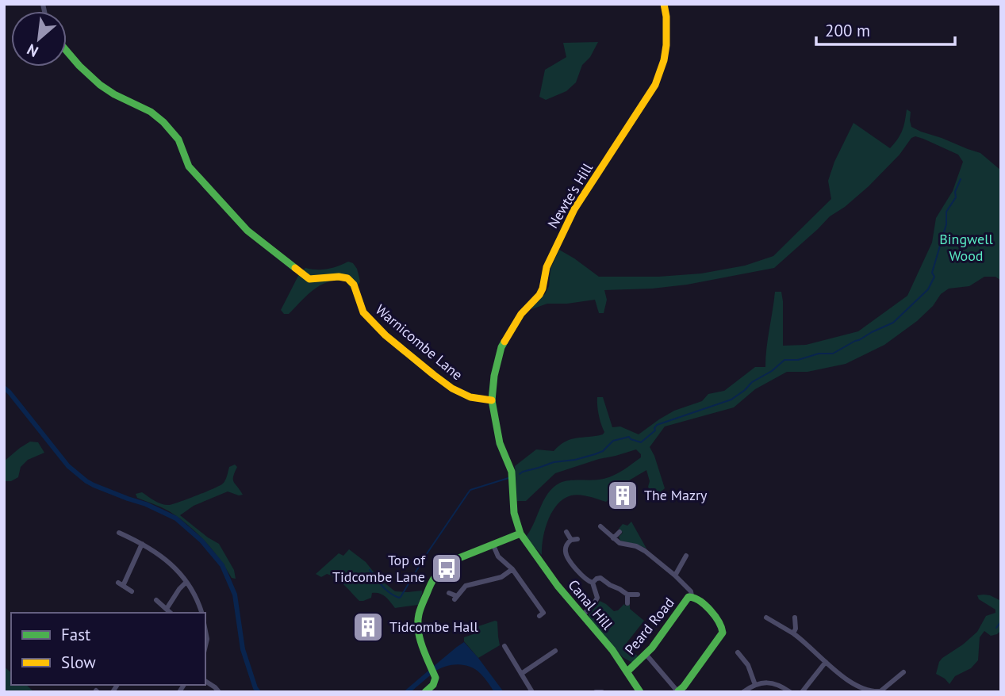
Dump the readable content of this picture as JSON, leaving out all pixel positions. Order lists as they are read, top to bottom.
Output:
{
  "streets": {
    "street": [
      "Newte's Hill",
      "Warnicombe Lane",
      "Canal Hill",
      "Peard Road"
    ]
  },
  "crossings": [
    ["Newte's Hill", "Warnicombe Lane"],
    ["Newte's Hill", "Canal Hill"],
    ["Canal Hill", "Peard Road"]
  ],
  "parks": ["Bingwell Wood"],
  "places": {
    "building": ["The Mazry", "Tidcombe Hall"],
    "bus stop": ["Top of Tidcombe Lane"]
  },
  "legend": ["Fast", "Slow"],
  "scale_bar": "200 m",
  "north": "bottom left"
}
